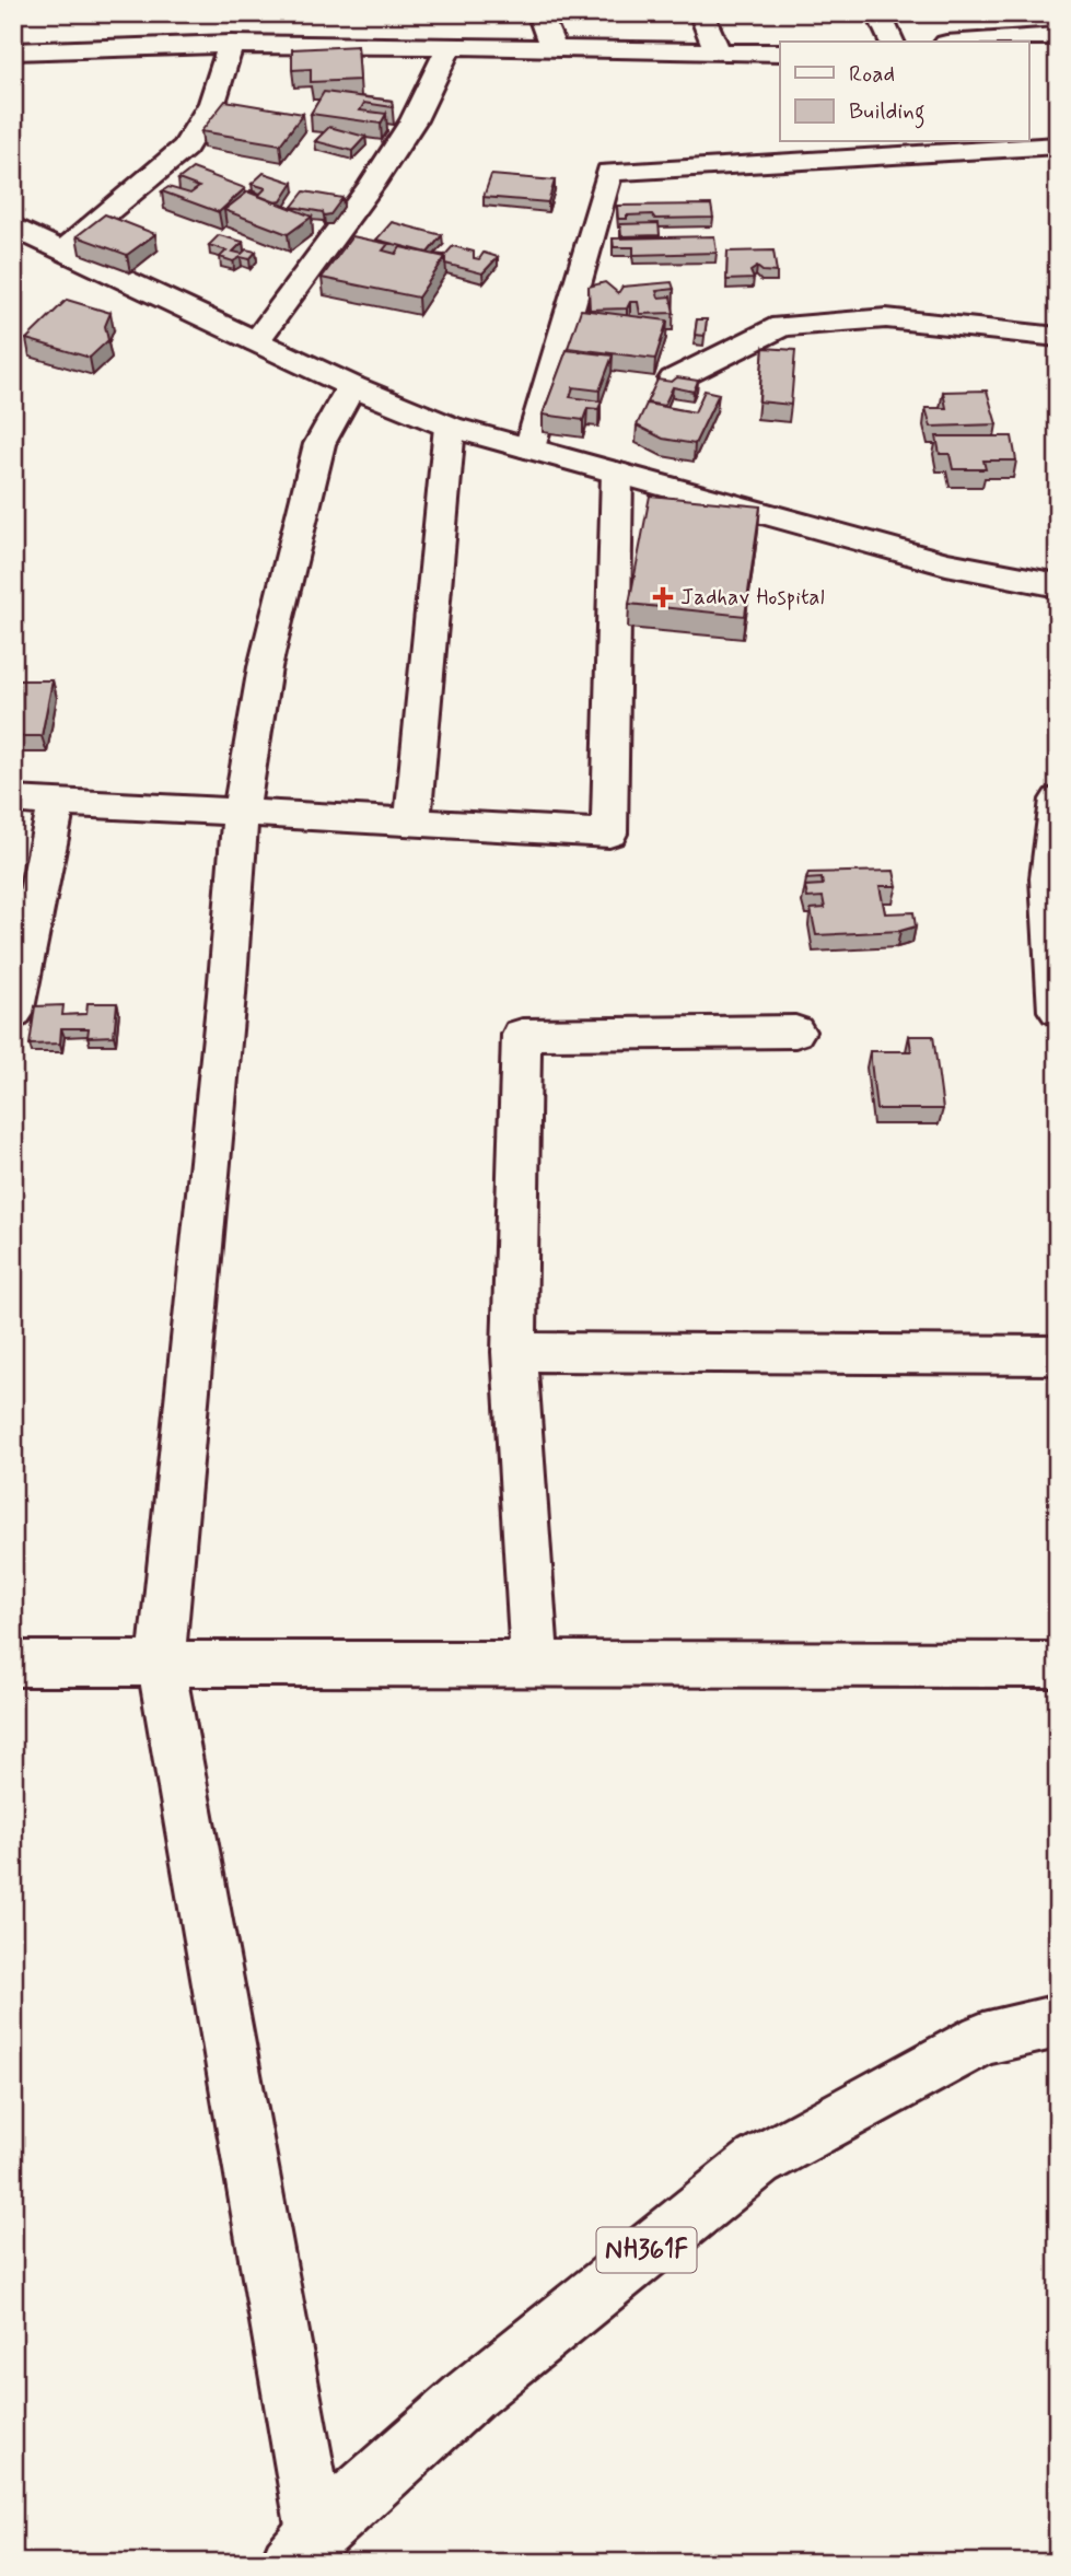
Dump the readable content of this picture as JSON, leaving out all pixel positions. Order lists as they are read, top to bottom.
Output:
{
  "streets": {
    "main road": ["NH361F"]
  },
  "places": {
    "health": ["Jadhav Hospital"]
  },
  "legend": ["Road", "Building"]
}
